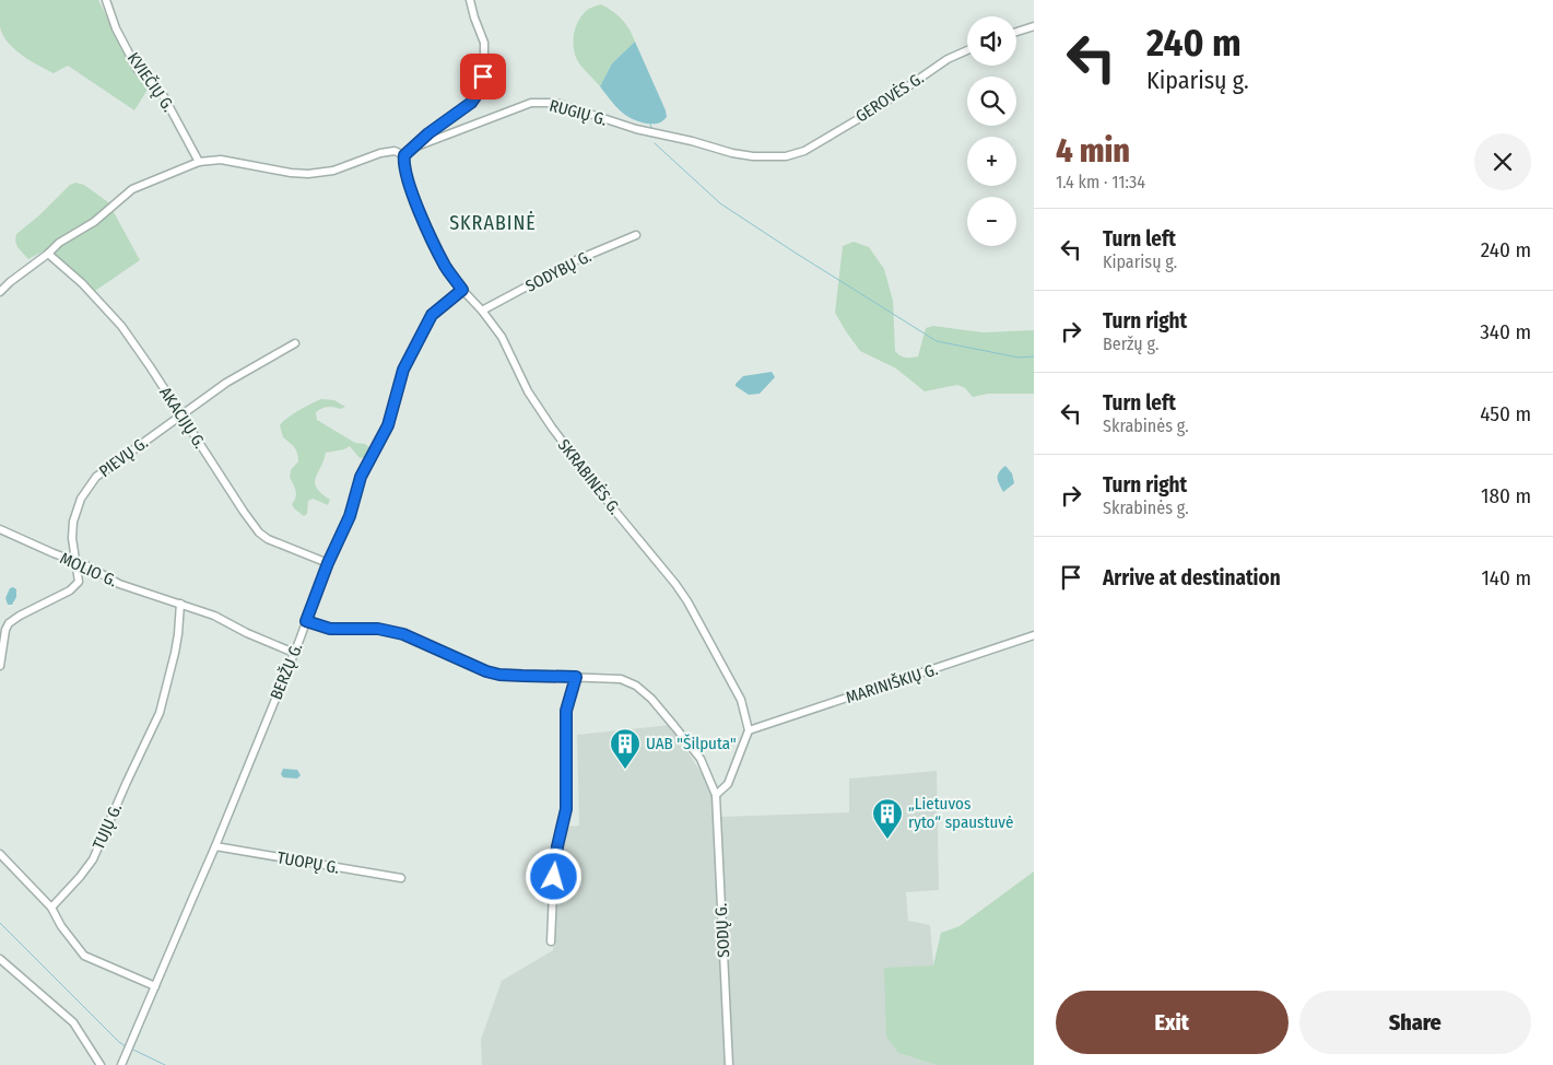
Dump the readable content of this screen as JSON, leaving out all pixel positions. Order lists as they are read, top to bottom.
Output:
{
  "streets": {
    "street": [
      "KVIEČIŲ G.",
      "GEROVĖS G.",
      "RUGIŲ G.",
      "SODYBŲ G.",
      "AKACIJŲ G.",
      "PIEVŲ G.",
      "SKRABINĖS G.",
      "MOLIO G.",
      "BERŽŲ G.",
      "MARINIŠKIŲ G.",
      "TUJŲ G.",
      "TUOPŲ G.",
      "SODŲ G."
    ]
  },
  "crossings": [
    ["GEROVĖS G.", "RUGIŲ G."],
    ["RUGIŲ G.", "SKRABINĖS G."],
    ["SODYBŲ G.", "SKRABINĖS G."],
    ["AKACIJŲ G.", "PIEVŲ G."],
    ["AKACIJŲ G.", "BERŽŲ G."],
    ["PIEVŲ G.", "MOLIO G."],
    ["SKRABINĖS G.", "BERŽŲ G."],
    ["SKRABINĖS G.", "MARINIŠKIŲ G."],
    ["MOLIO G.", "BERŽŲ G."],
    ["MOLIO G.", "TUJŲ G."],
    ["BERŽŲ G.", "TUOPŲ G."]
  ],
  "districts": ["SKRABINĖ"],
  "places": {
    "building": ["UAB \"Šilputa\"", "„Lietuvos ryto“ spaustuvė"]
  },
  "page": {
    "turn": ["240 m", "Kiparisų g."],
    "map_buttons": ["+", "−"],
    "heading": ["4 min", "1.4 km · 11:34"],
    "list": [
      {
        "name": "Turn left",
        "note": "Kiparisų g.",
        "value": "240 m"
      },
      {
        "name": "Turn right",
        "note": "Beržų g.",
        "value": "340 m"
      },
      {
        "name": "Turn left",
        "note": "Skrabinės g.",
        "value": "450 m"
      },
      {
        "name": "Turn right",
        "note": "Skrabinės g.",
        "value": "180 m"
      },
      {
        "name": "Arrive at destination",
        "value": "140 m"
      }
    ],
    "buttons": ["Exit", "Share"]
  }
}
